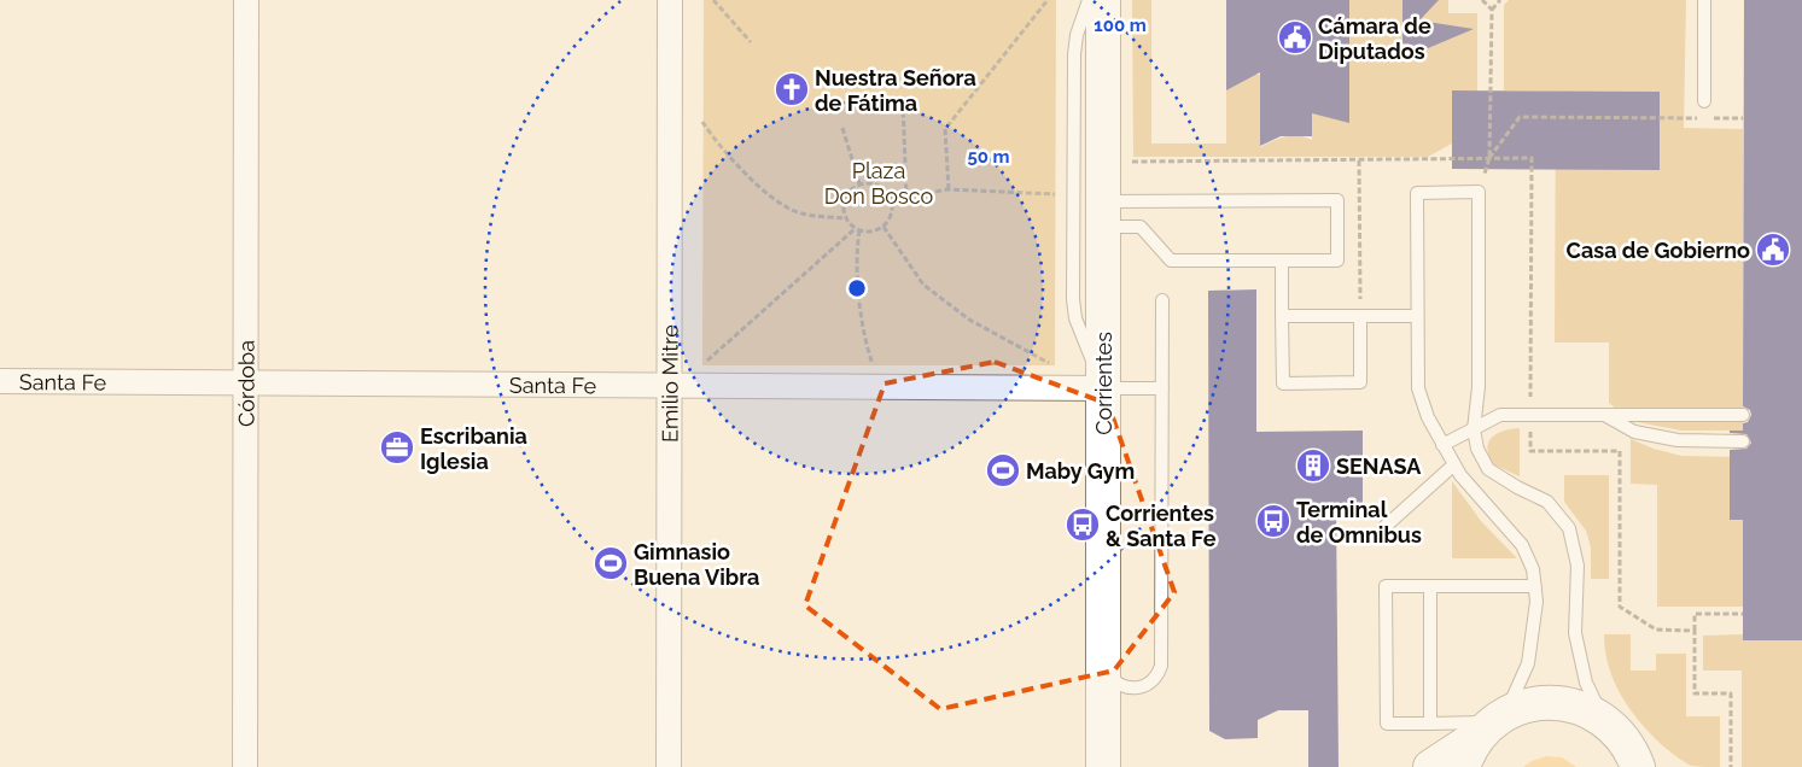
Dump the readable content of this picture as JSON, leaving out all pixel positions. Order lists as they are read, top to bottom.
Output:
{
  "streets": {
    "main road": ["Corrientes"],
    "street": ["Santa Fe", "Córdoba", "Emilio Mitre"]
  },
  "crossings": [
    ["Santa Fe", "Córdoba"],
    ["Santa Fe", "Emilio Mitre"],
    ["Santa Fe", "Corrientes"]
  ],
  "parks": ["Plaza Don Bosco"],
  "places": {
    "public building": ["Cámara de Diputados", "Casa de Gobierno"],
    "church": ["Nuestra Señora de Fátima"],
    "office": ["Escribania Iglesia"],
    "building": ["SENASA"],
    "sports": ["Maby Gym", "Gimnasio Buena Vibra"],
    "bus stop": ["Terminal de Omnibus", "Corrientes & Santa Fe"]
  },
  "rings": ["100 m", "50 m"]
}
